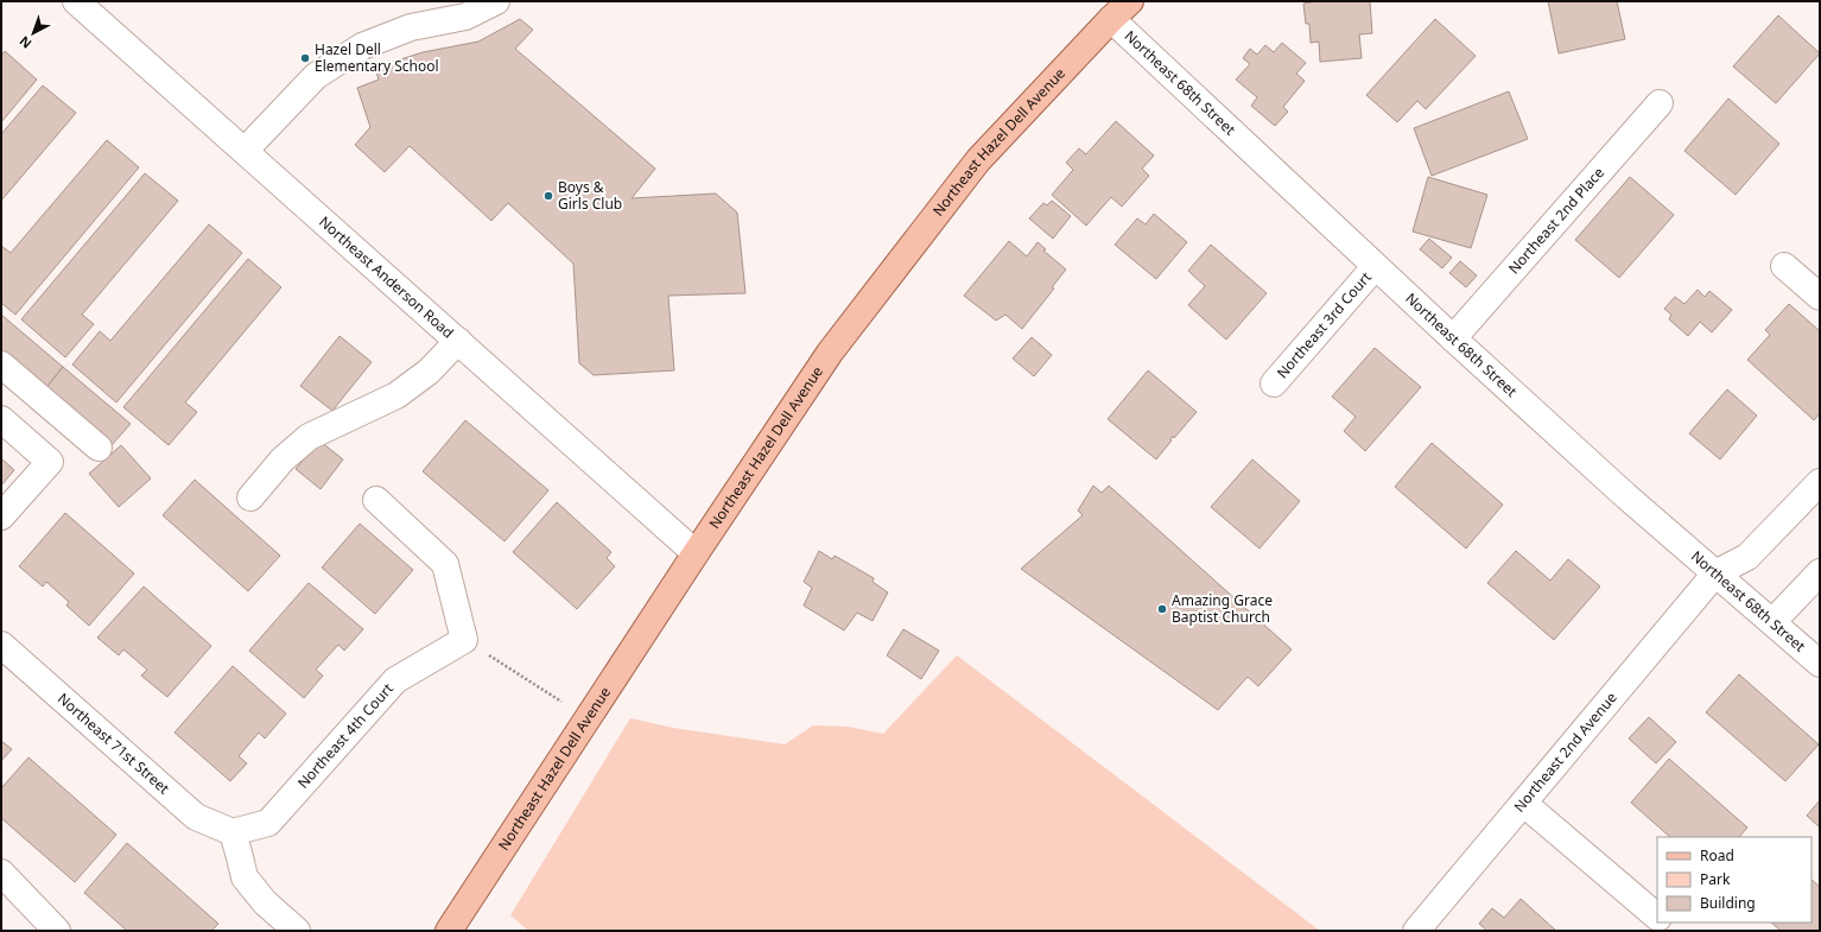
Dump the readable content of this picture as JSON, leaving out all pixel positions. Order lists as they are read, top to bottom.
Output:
{
  "streets": {
    "main road": ["Northeast Hazel Dell Avenue"],
    "street": [
      "Northeast 68th Street",
      "Northeast 2nd Place",
      "Northeast Anderson Road",
      "Northeast 3rd Court",
      "Northeast 4th Court",
      "Northeast 71st Street",
      "Northeast 2nd Avenue"
    ]
  },
  "crossings": [
    ["Northeast 68th Street", "Northeast Hazel Dell Avenue"],
    ["Northeast 68th Street", "Northeast 2nd Place"],
    ["Northeast 68th Street", "Northeast 3rd Court"],
    ["Northeast 68th Street", "Northeast 2nd Avenue"],
    ["Northeast Hazel Dell Avenue", "Northeast Anderson Road"],
    ["Northeast 4th Court", "Northeast 71st Street"]
  ],
  "places": ["Hazel Dell Elementary School", "Boys & Girls Club", "Amazing Grace Baptist Church"],
  "legend": ["Road", "Park", "Building"],
  "north": "bottom left"
}
